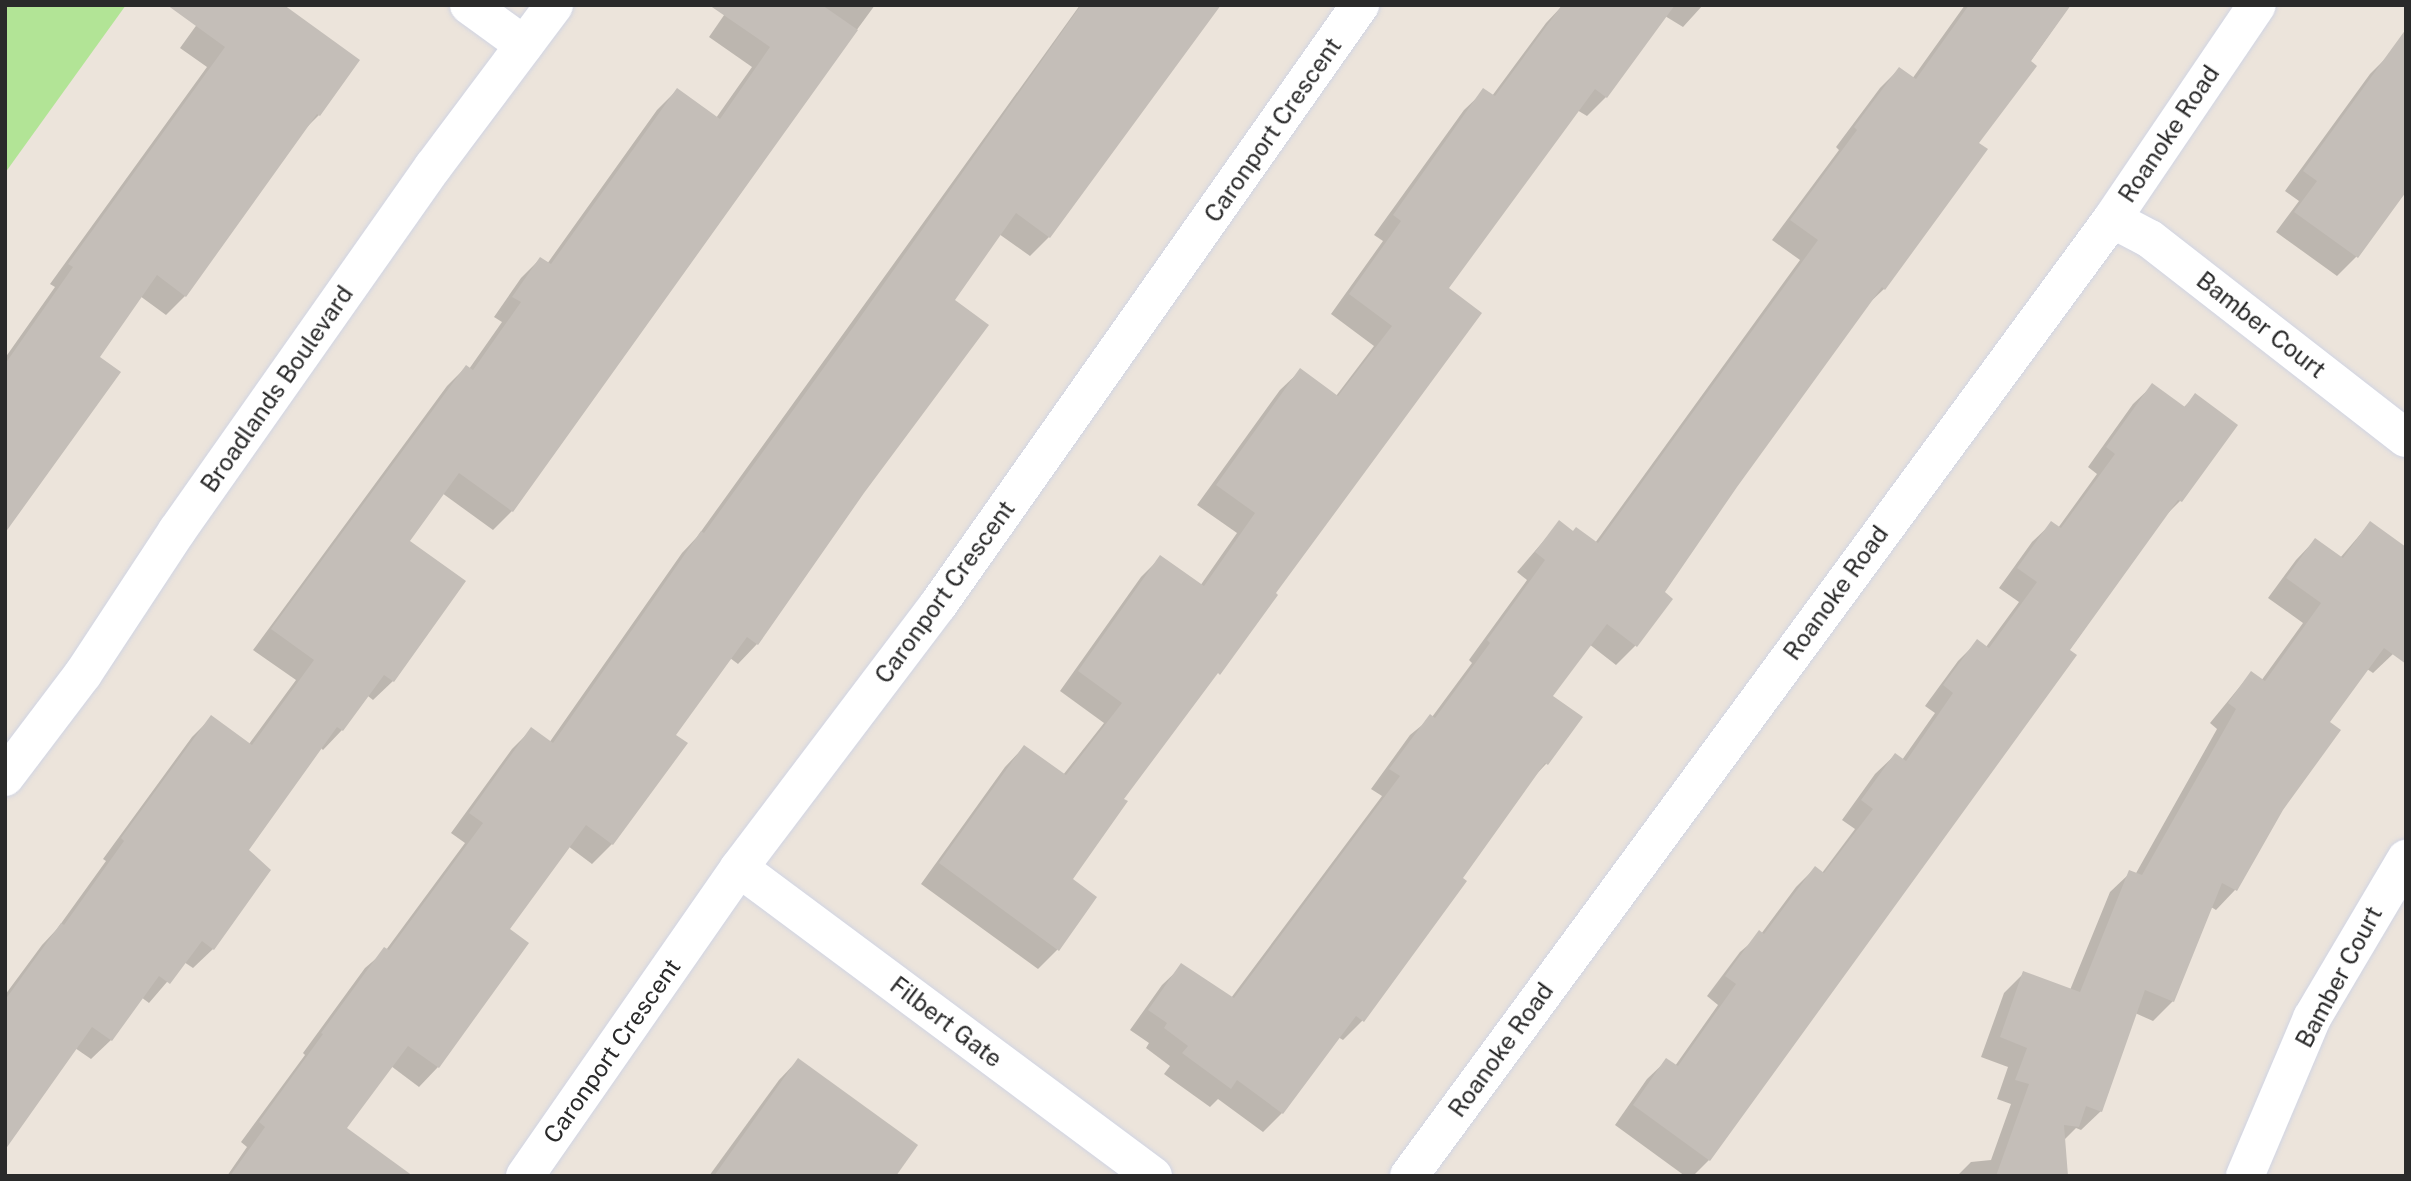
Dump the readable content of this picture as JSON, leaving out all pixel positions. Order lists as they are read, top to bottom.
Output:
{
  "streets": {
    "street": [
      "Caronport Crescent",
      "Roanoke Road",
      "Bamber Court",
      "Broadlands Boulevard",
      "Filbert Gate"
    ]
  },
  "crossings": [
    ["Caronport Crescent", "Filbert Gate"],
    ["Roanoke Road", "Bamber Court"]
  ]
}
